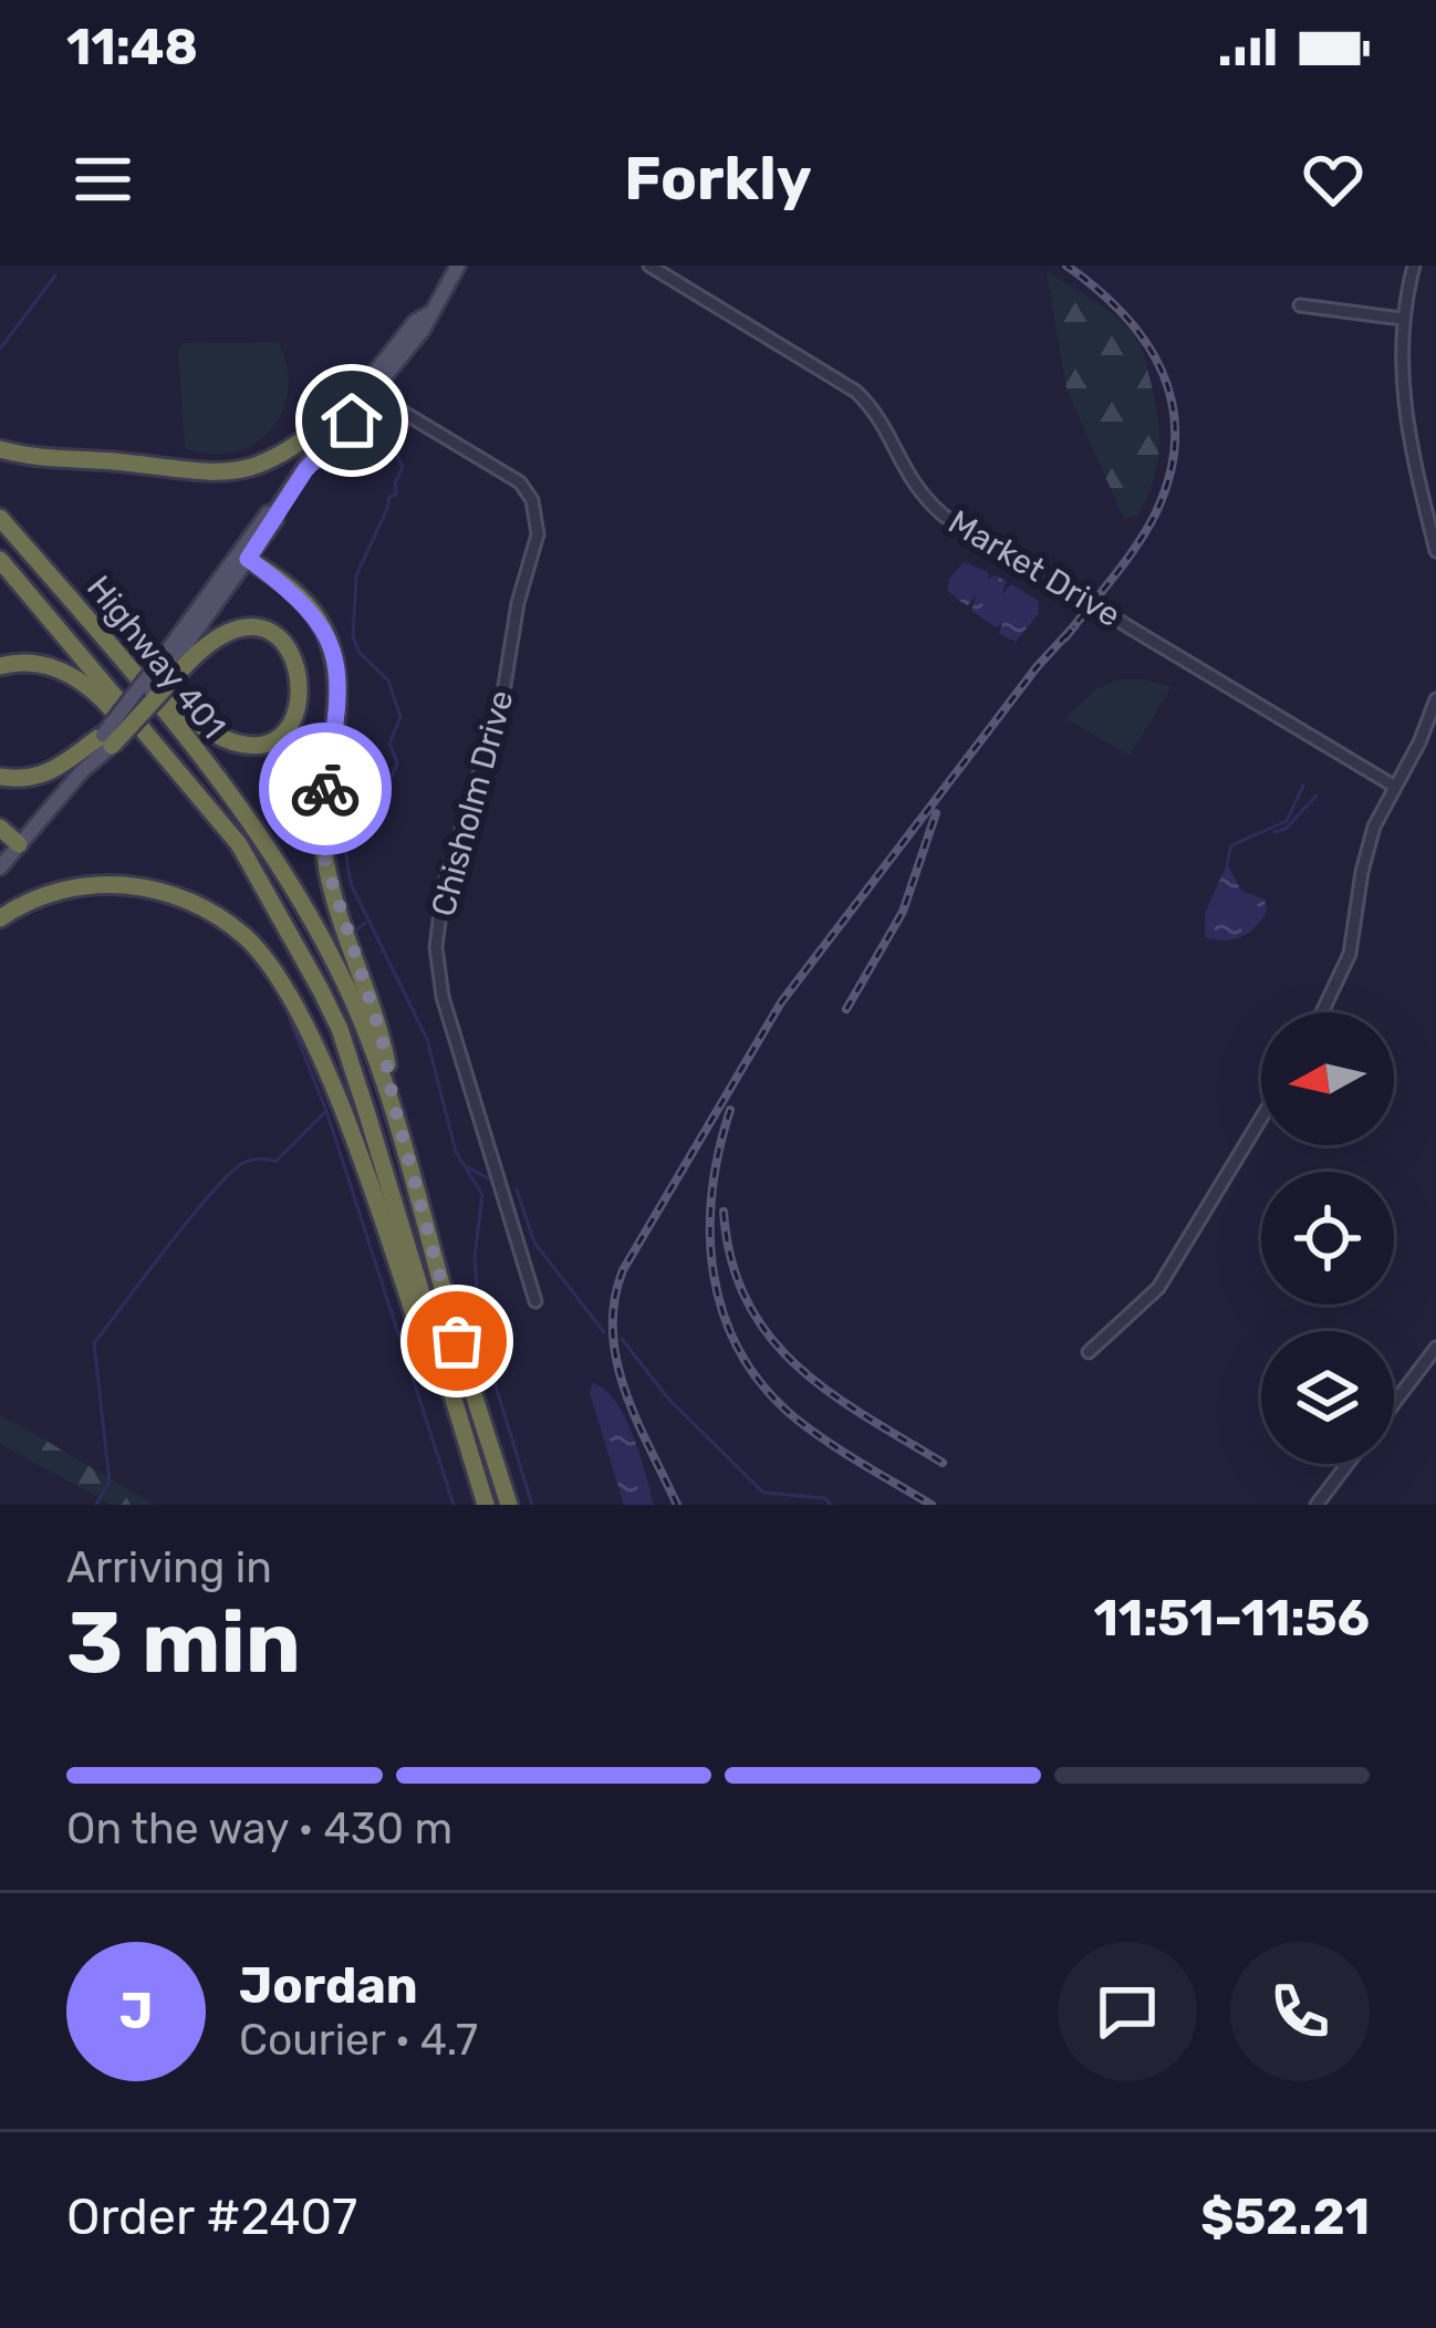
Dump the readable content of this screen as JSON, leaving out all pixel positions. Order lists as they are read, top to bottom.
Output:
{
  "streets": {
    "highway": ["Highway 401"],
    "street": ["Market Drive", "Chisholm Drive"]
  },
  "north": "left",
  "page": {
    "status": "11:48",
    "header": "Forkly",
    "heading": ["3 min", "Arriving in", "11:51–11:56"],
    "panel": [
      "Jordan",
      "Courier · 4.7",
      "Order #2407",
      "$52.21"
    ],
    "bar": "On the way · 430 m",
    "round": "J"
  }
}
